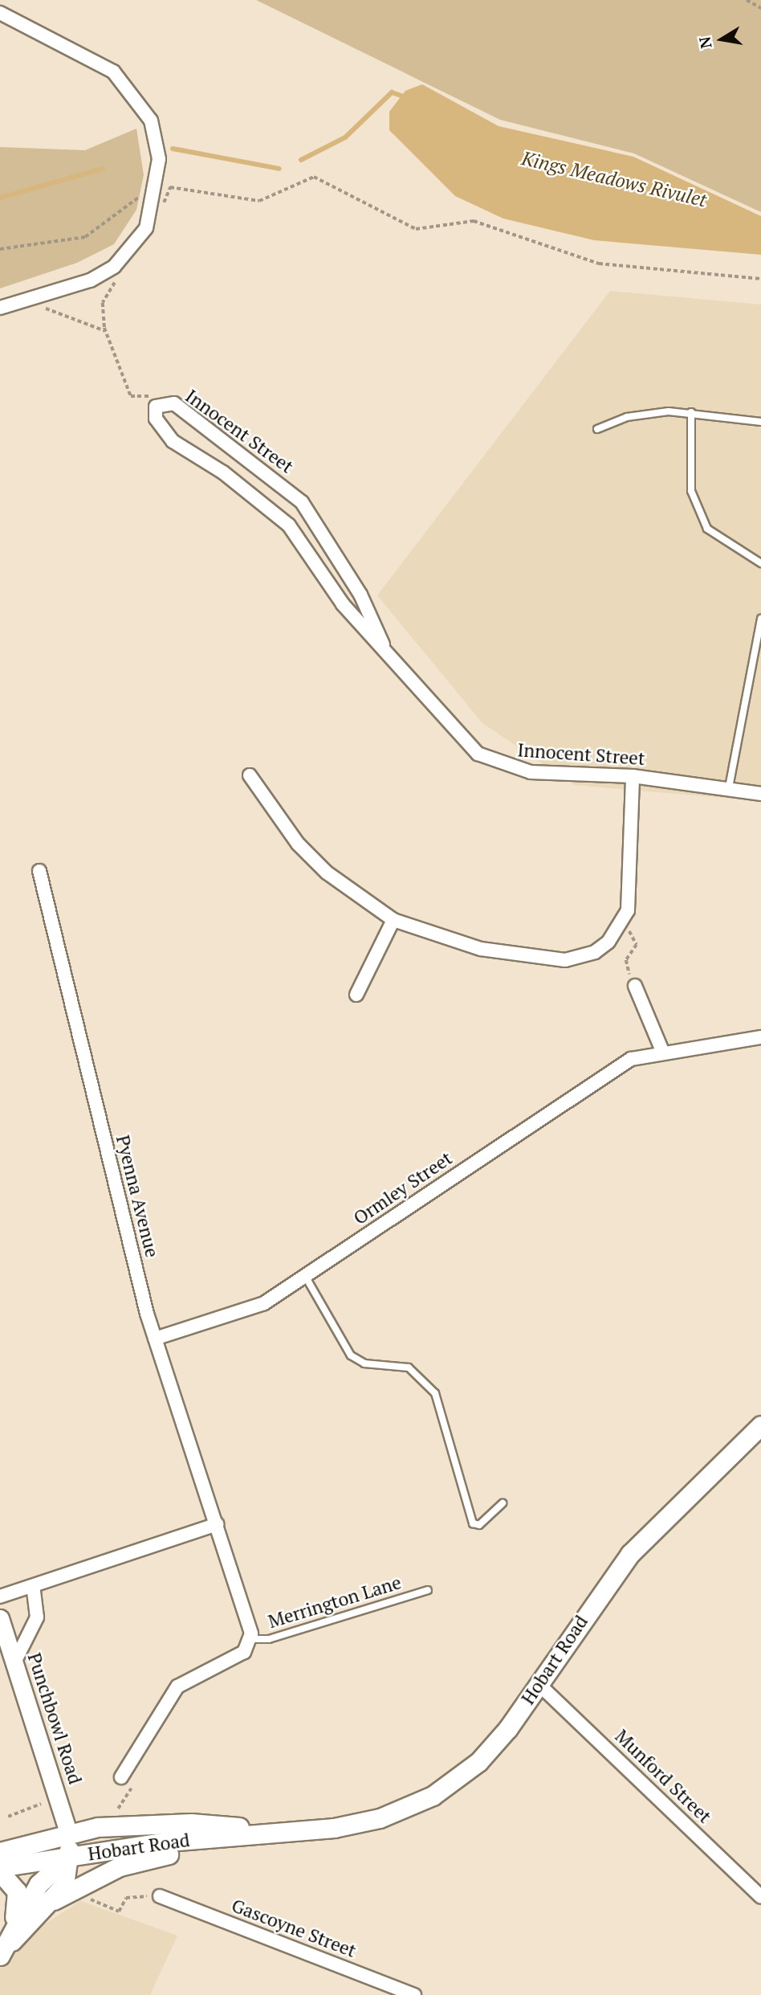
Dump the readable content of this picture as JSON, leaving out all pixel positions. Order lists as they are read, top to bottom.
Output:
{
  "streets": {
    "main road": ["Hobart Road"],
    "street": [
      "Innocent Street",
      "Ormley Street",
      "Pyenna Avenue",
      "Punchbowl Road",
      "Munford Street",
      "Gascoyne Street"
    ],
    "lane": ["Merrington Lane"]
  },
  "crossings": [
    ["Ormley Street", "Pyenna Avenue"],
    ["Pyenna Avenue", "Merrington Lane"],
    ["Hobart Road", "Punchbowl Road"],
    ["Hobart Road", "Munford Street"]
  ],
  "water": ["Kings Meadows Rivulet"],
  "north": "left"
}
